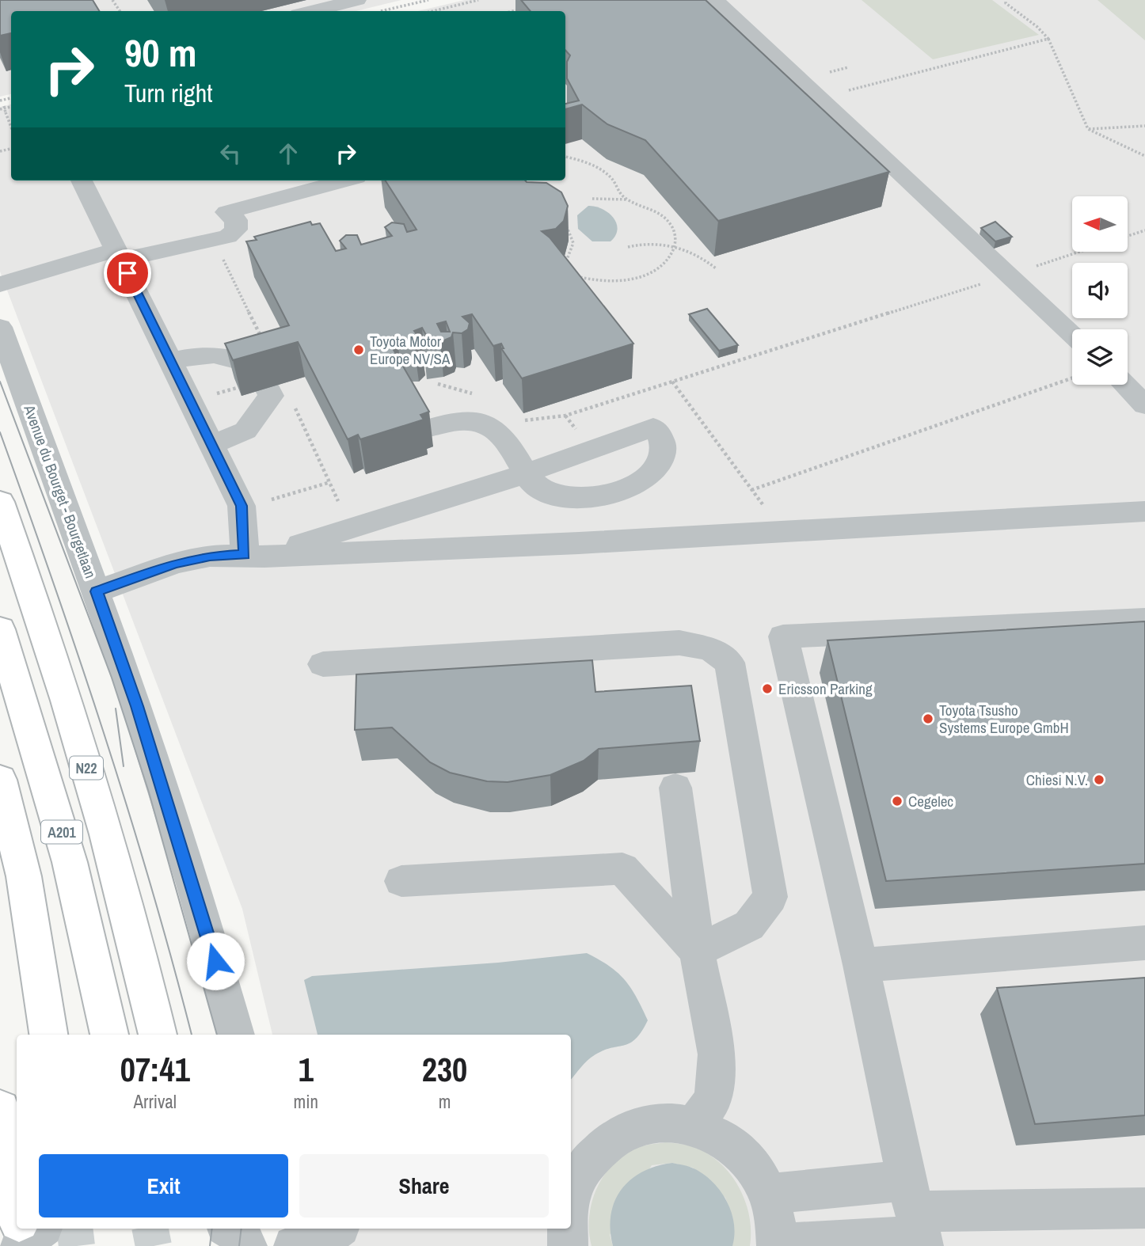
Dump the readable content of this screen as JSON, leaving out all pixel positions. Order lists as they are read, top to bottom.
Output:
{
  "streets": {
    "highway": ["N22", "A201"],
    "street": ["Avenue du Bourget - Bourgetlaan"]
  },
  "places": [
    "Toyota Motor Europe NV/SA",
    "Ericsson Parking",
    "Toyota Tsusho Systems Europe GmbH",
    "Chiesi N.V.",
    "Cegelec"
  ],
  "north": "left",
  "page": {
    "turn": ["90 m", "Turn right"],
    "eta": [
      "07:41",
      "Arrival",
      "1",
      "min",
      "230",
      "m"
    ],
    "buttons": ["Exit", "Share"]
  }
}
